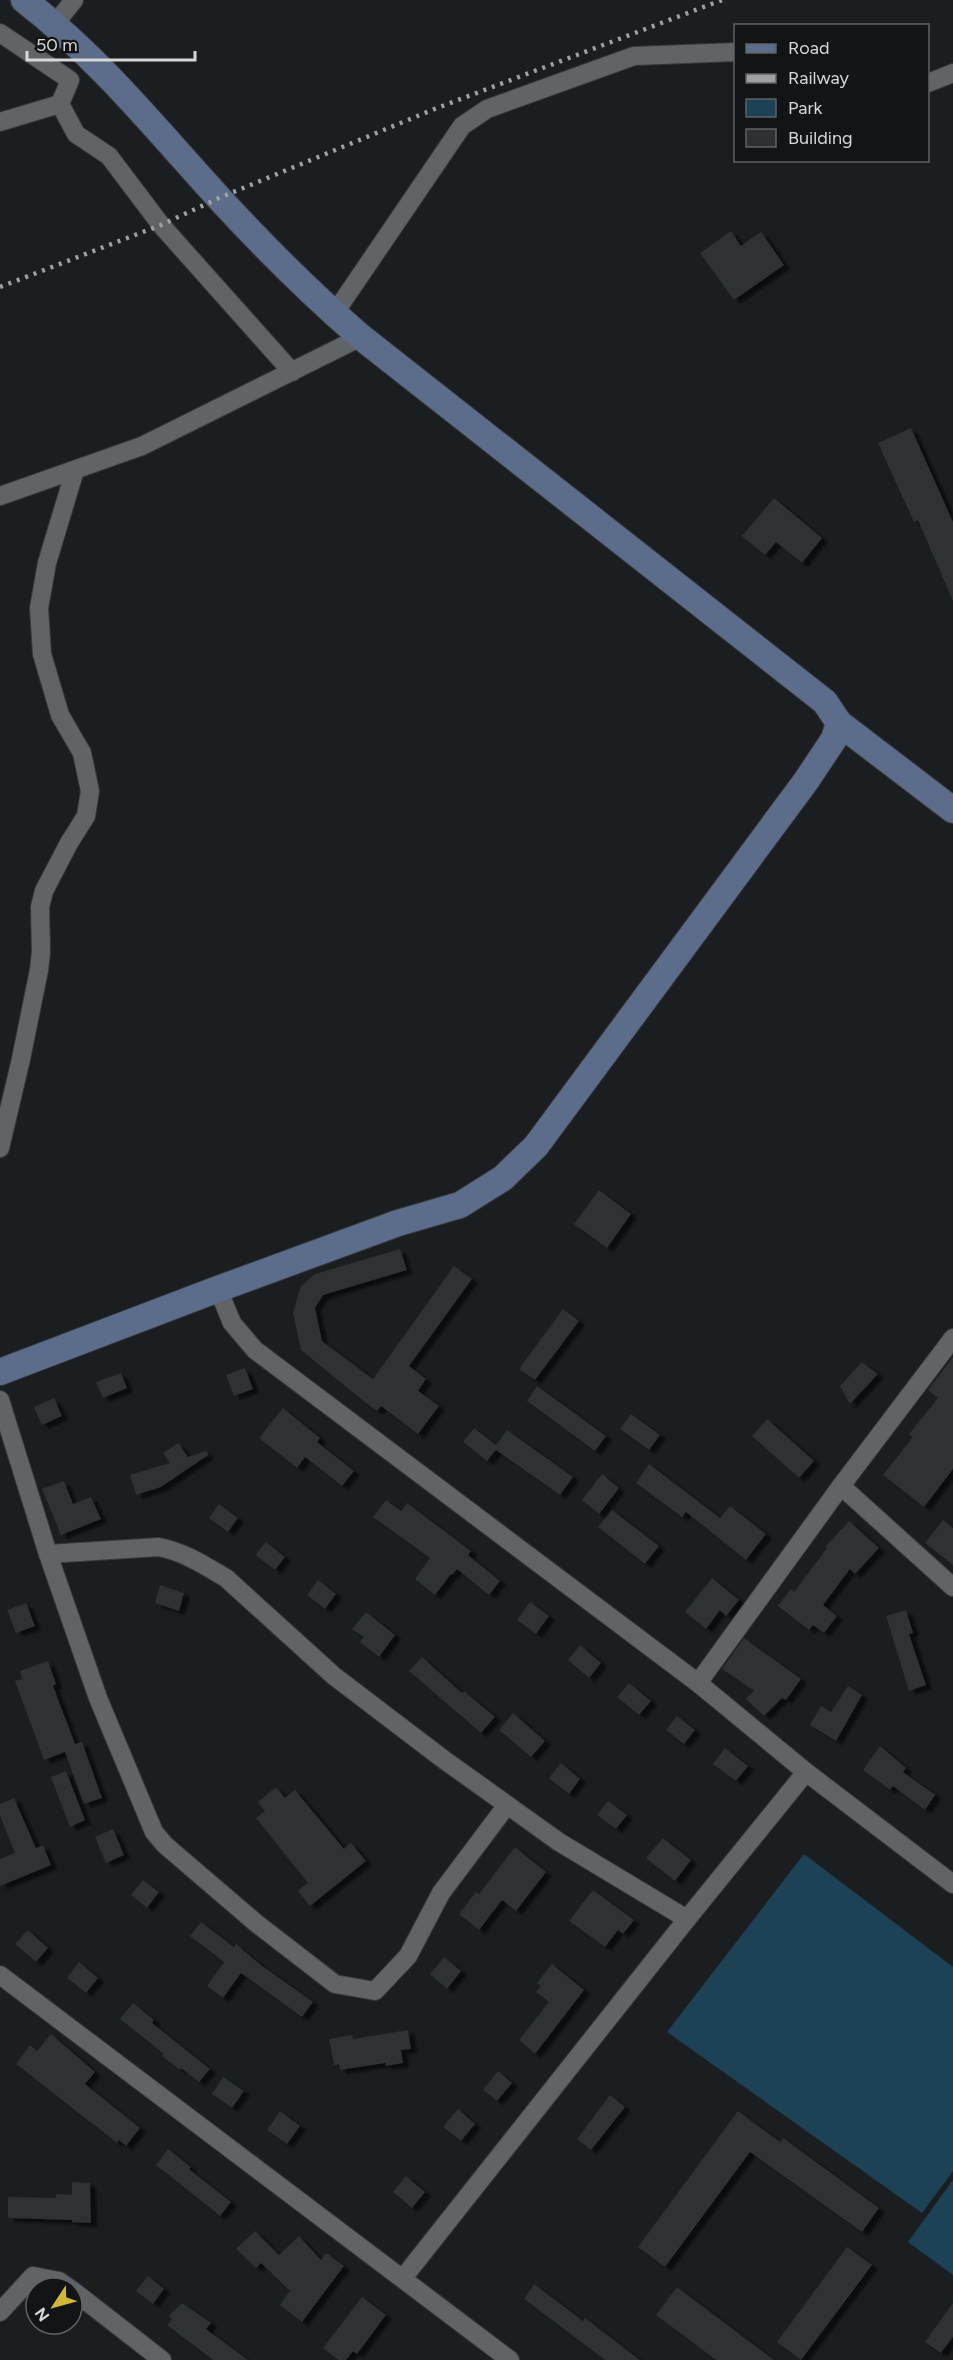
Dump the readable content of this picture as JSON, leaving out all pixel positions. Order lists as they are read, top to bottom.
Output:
{
  "legend": [
    "Road",
    "Railway",
    "Park",
    "Building"
  ],
  "scale_bar": "50 m",
  "north": "bottom left"
}
